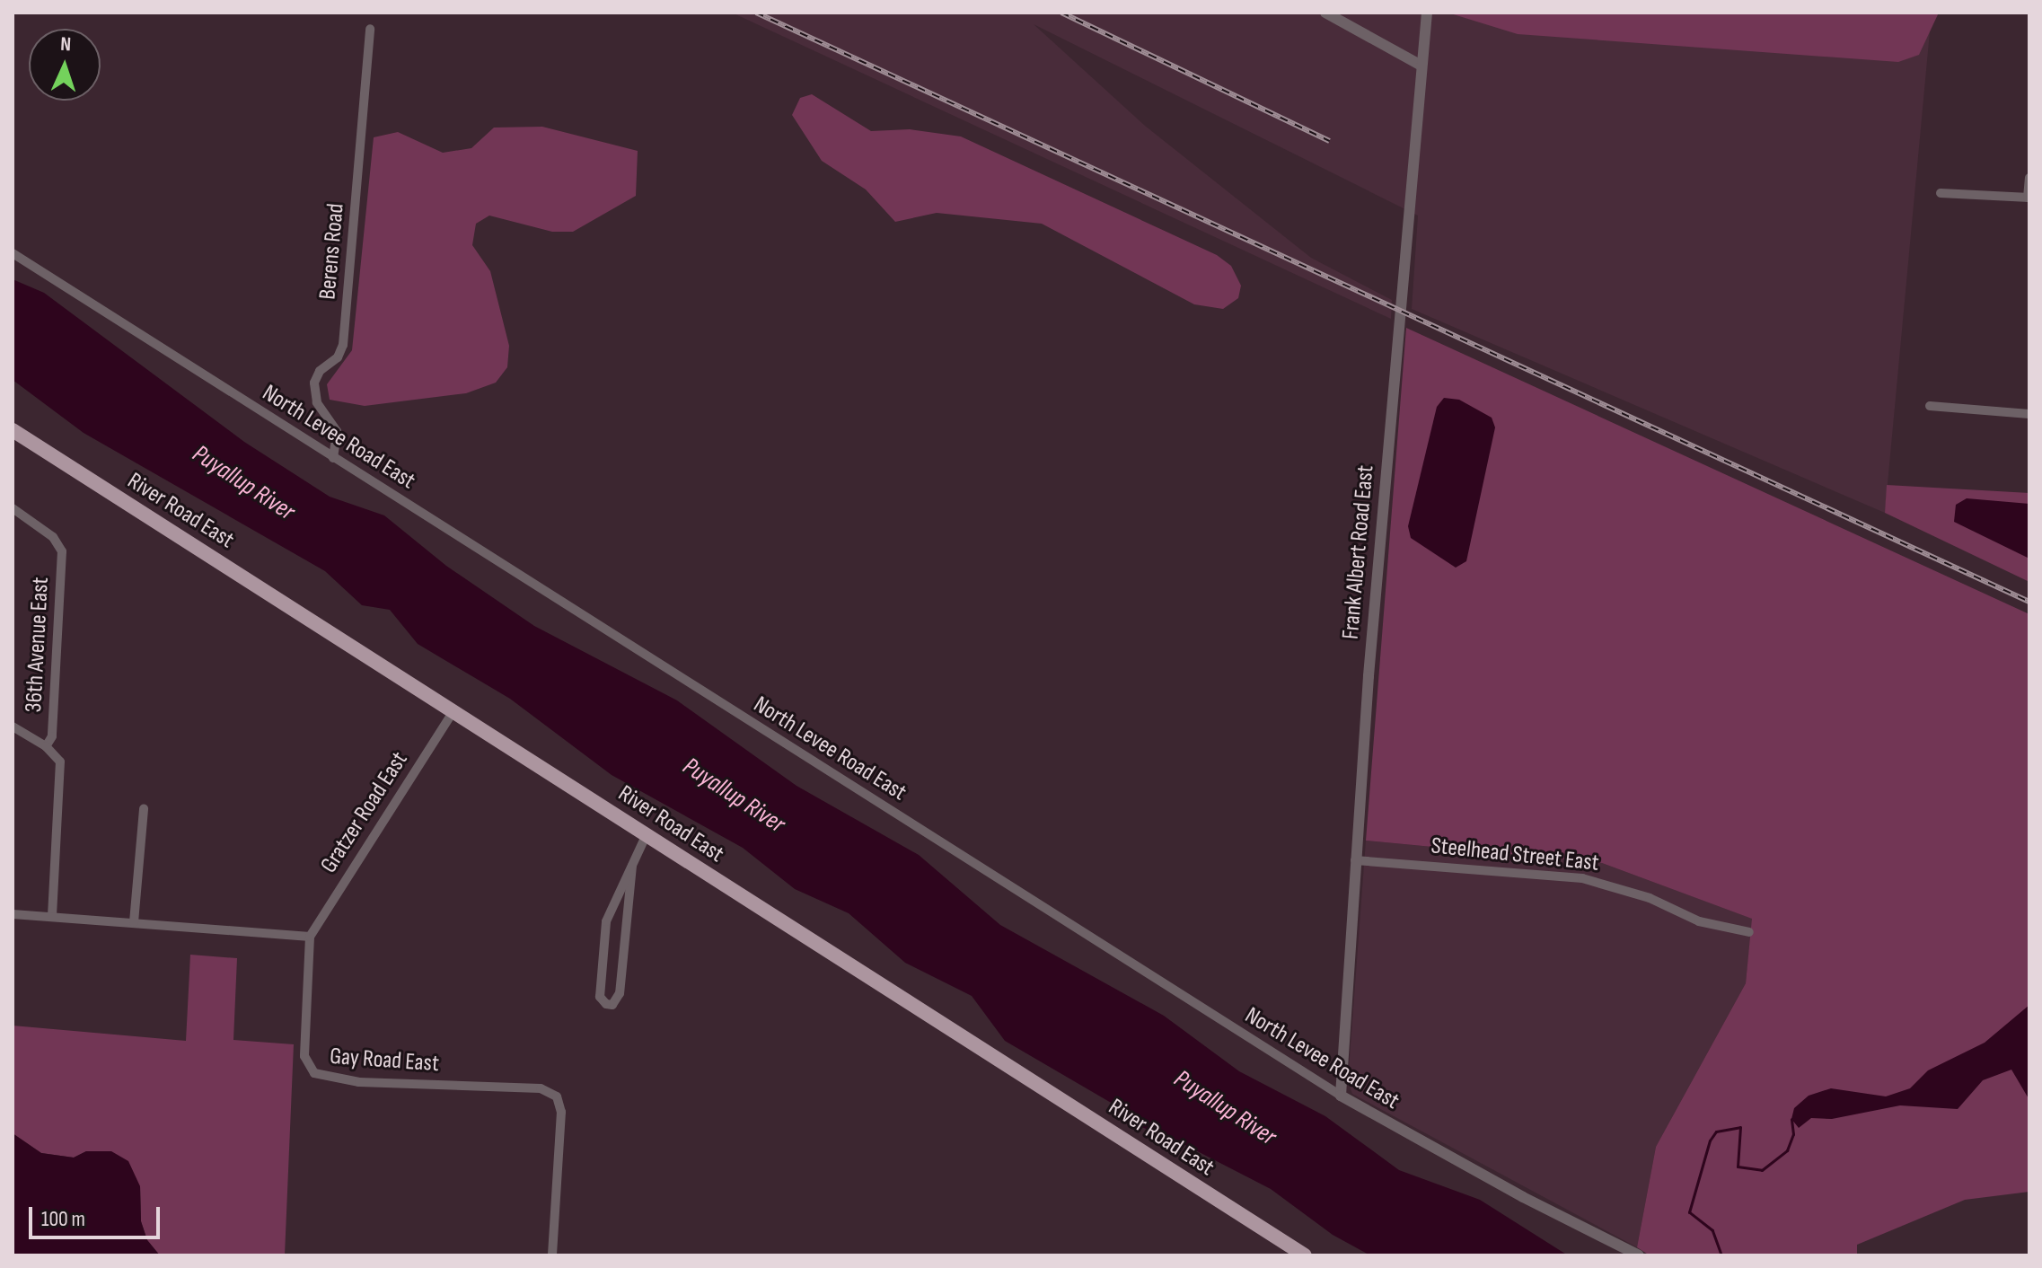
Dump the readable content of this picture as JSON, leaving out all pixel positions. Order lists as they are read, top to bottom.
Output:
{
  "streets": {
    "main road": ["River Road East"],
    "street": [
      "Berens Road",
      "North Levee Road East",
      "Frank Albert Road East",
      "36th Avenue East",
      "Gratzer Road East",
      "Steelhead Street East",
      "Gay Road East"
    ]
  },
  "crossings": [
    ["Berens Road", "North Levee Road East"],
    ["North Levee Road East", "Frank Albert Road East"],
    ["River Road East", "Gratzer Road East"],
    ["Frank Albert Road East", "Steelhead Street East"],
    ["Gratzer Road East", "Gay Road East"]
  ],
  "water": ["Puyallup River"],
  "scale_bar": "100 m",
  "north": "top"
}
